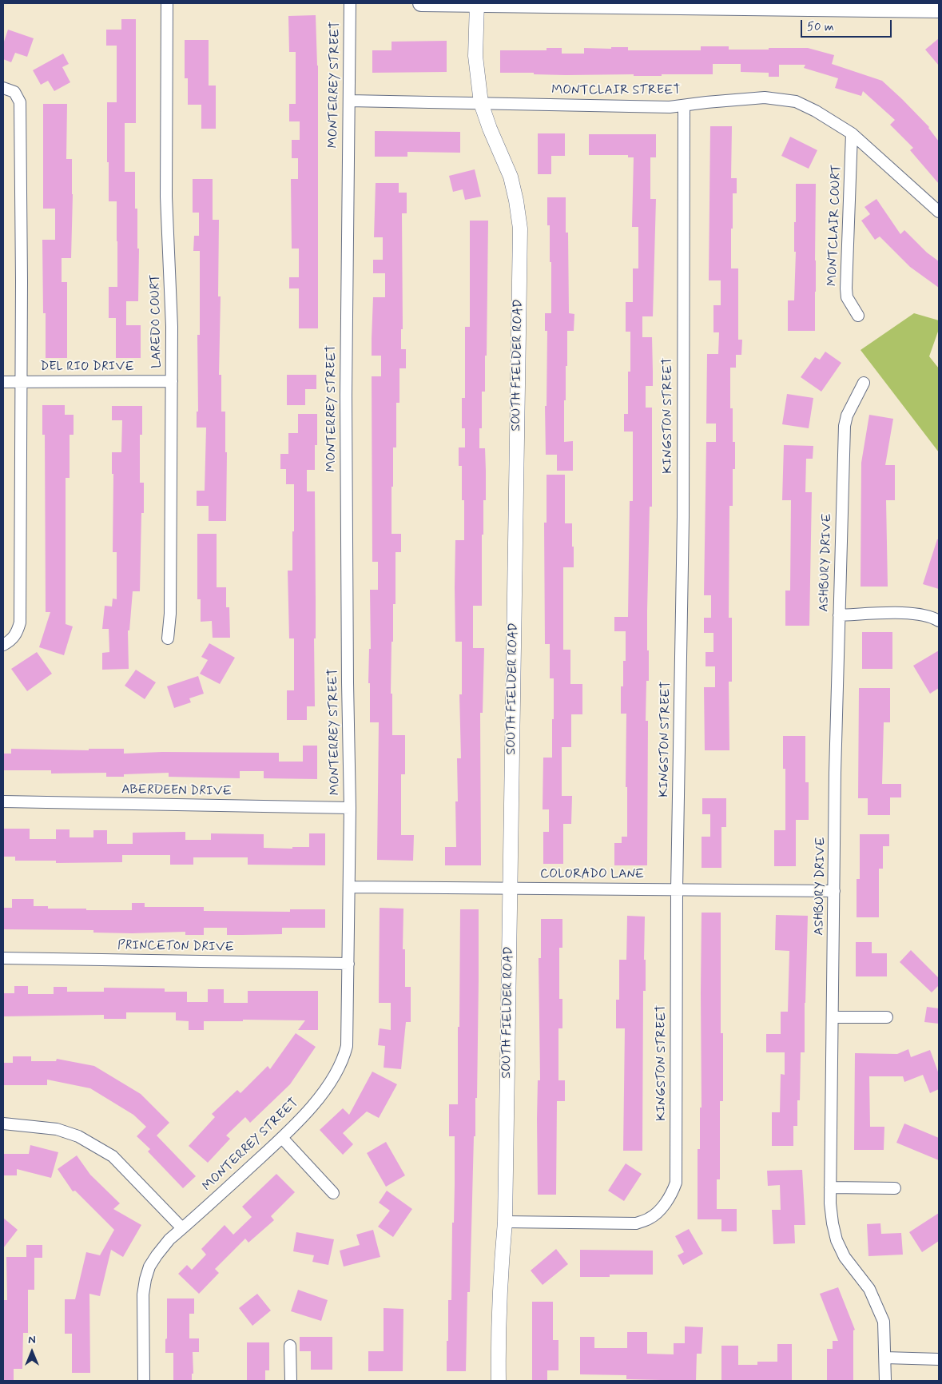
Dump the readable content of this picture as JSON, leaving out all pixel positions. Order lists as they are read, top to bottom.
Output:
{
  "streets": {
    "street": [
      "MONTERREY STREET",
      "MONTCLAIR STREET",
      "MONTCLAIR COURT",
      "LAREDO COURT",
      "SOUTH FIELDER ROAD",
      "DEL RIO DRIVE",
      "KINGSTON STREET",
      "ASHBURY DRIVE",
      "ABERDEEN DRIVE",
      "COLORADO LANE",
      "PRINCETON DRIVE"
    ]
  },
  "crossings": [
    ["MONTERREY STREET", "MONTCLAIR STREET"],
    ["MONTERREY STREET", "ABERDEEN DRIVE"],
    ["MONTERREY STREET", "COLORADO LANE"],
    ["MONTERREY STREET", "PRINCETON DRIVE"],
    ["MONTCLAIR STREET", "MONTCLAIR COURT"],
    ["MONTCLAIR STREET", "SOUTH FIELDER ROAD"],
    ["MONTCLAIR STREET", "KINGSTON STREET"],
    ["LAREDO COURT", "DEL RIO DRIVE"],
    ["SOUTH FIELDER ROAD", "KINGSTON STREET"],
    ["SOUTH FIELDER ROAD", "COLORADO LANE"],
    ["KINGSTON STREET", "COLORADO LANE"],
    ["ASHBURY DRIVE", "COLORADO LANE"]
  ],
  "scale_bar": "50 m",
  "north": "top"
}
